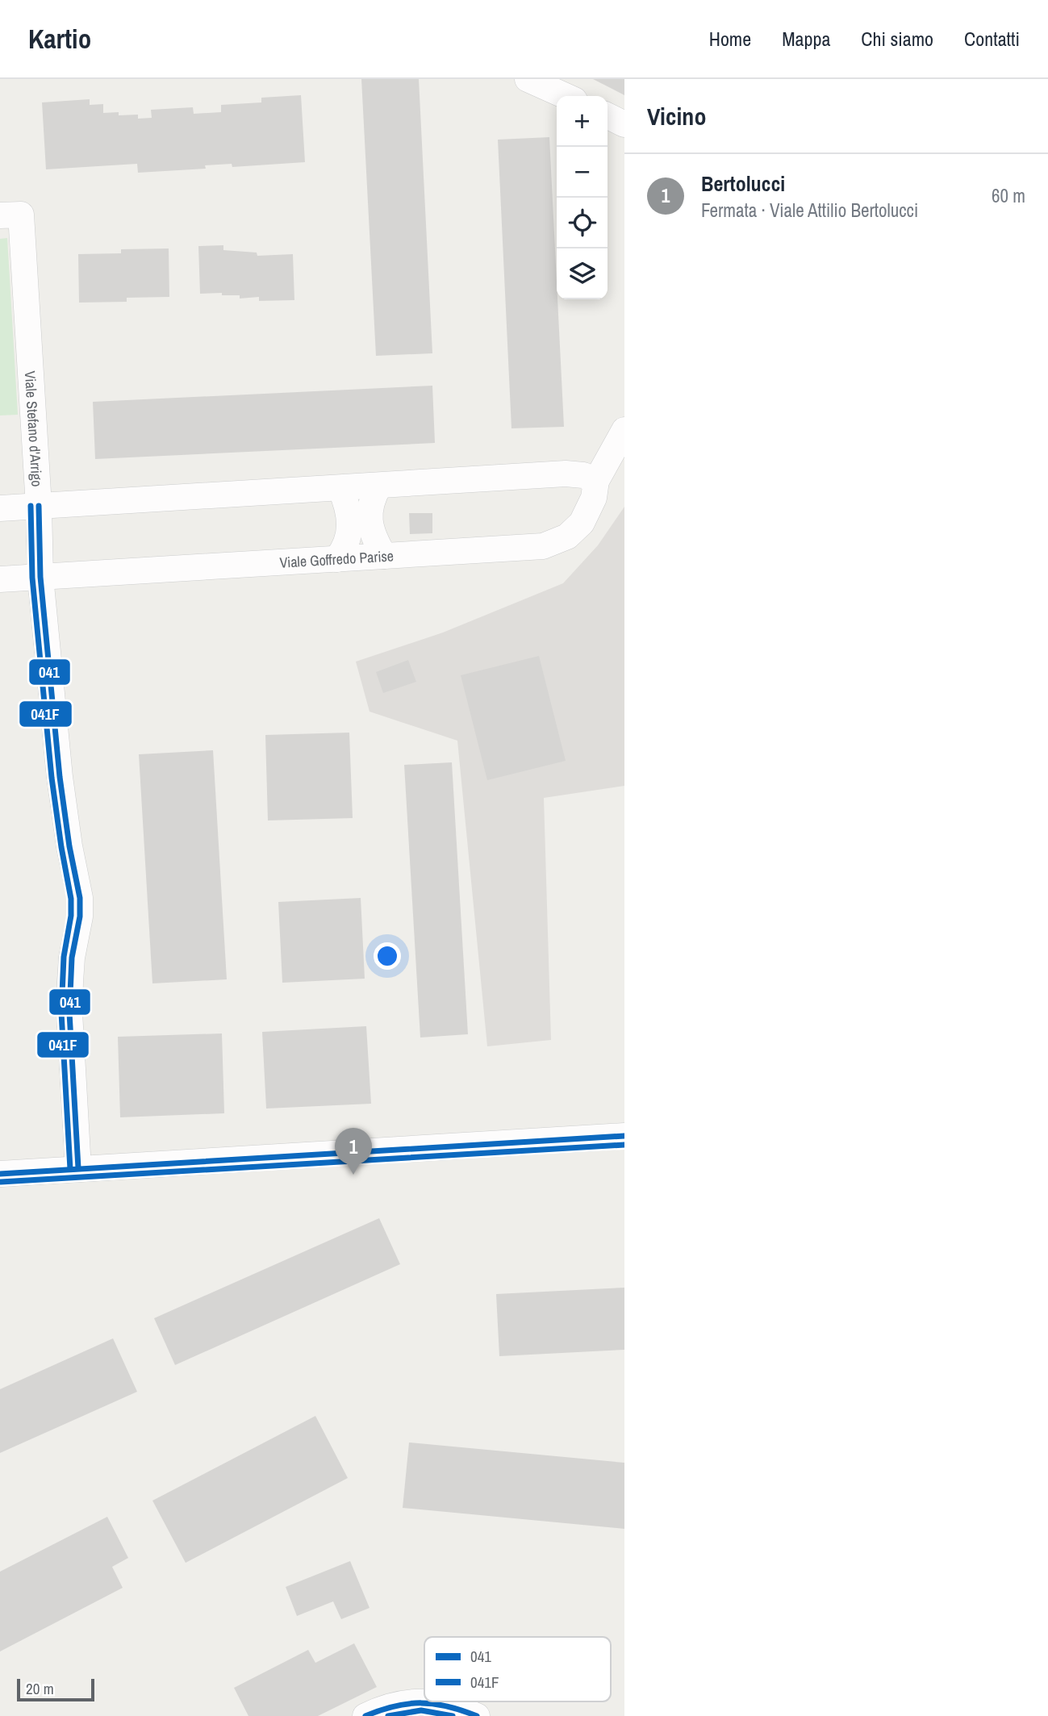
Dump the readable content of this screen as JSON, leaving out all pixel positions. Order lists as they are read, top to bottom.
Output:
{
  "streets": {
    "street": ["Viale Stefano d'Arrigo", "Viale Goffredo Parise"]
  },
  "crossings": [
    ["Viale Stefano d'Arrigo", "Viale Goffredo Parise"]
  ],
  "lines": ["transit line 041", "transit line 041F"],
  "legend": ["041", "041F"],
  "scale_bar": "20 m",
  "page": {
    "header": "Kartio",
    "nav": [
      "Home",
      "Mappa",
      "Chi siamo",
      "Contatti"
    ],
    "heading": "Vicino",
    "map_buttons": ["+", "−"],
    "list": [
      {
        "mark": "1",
        "name": "Bertolucci",
        "note": "Fermata · Viale Attilio Bertolucci",
        "value": "60 m"
      }
    ],
    "pins": "1",
    "scale": "20 m"
  }
}
